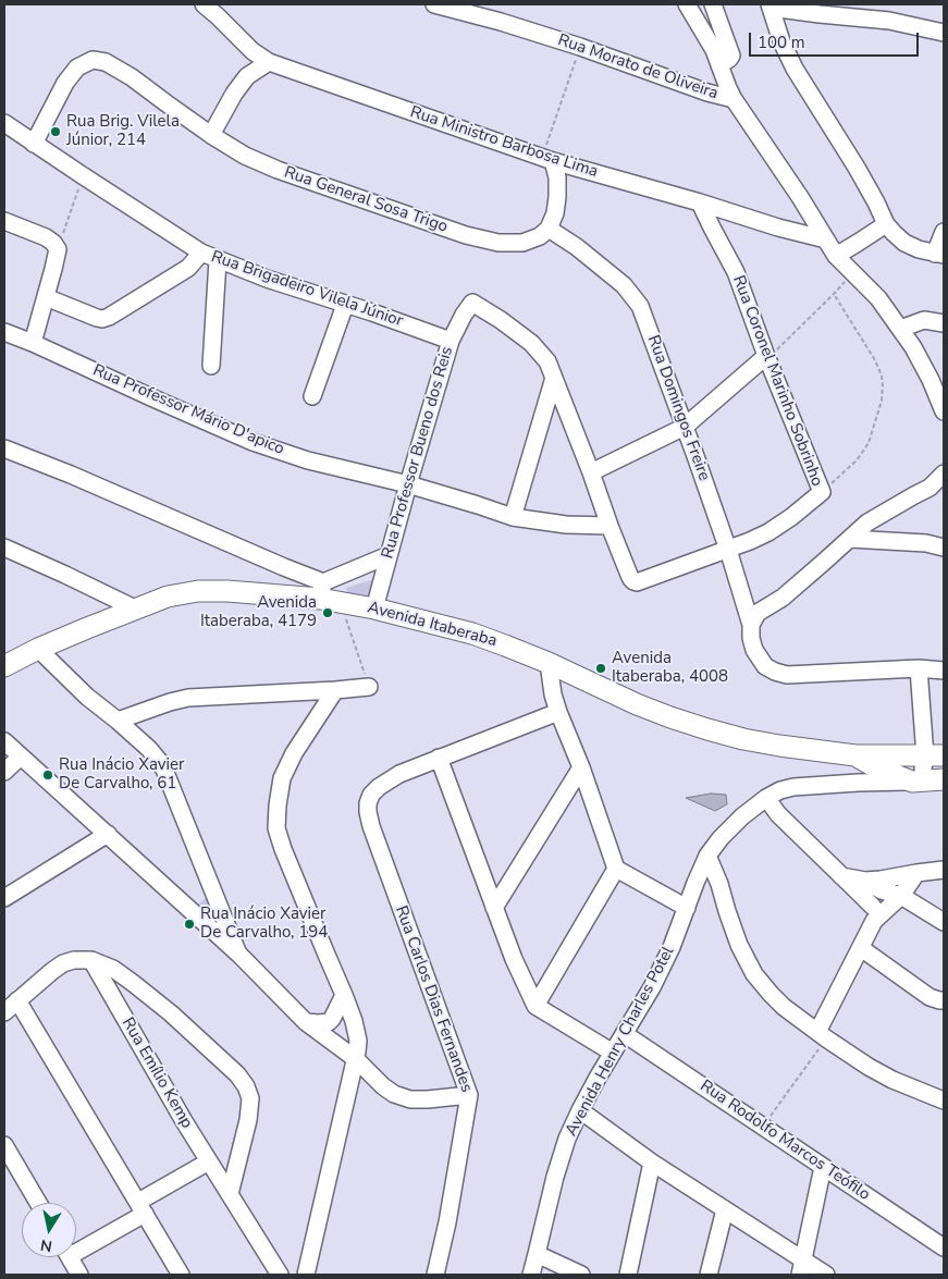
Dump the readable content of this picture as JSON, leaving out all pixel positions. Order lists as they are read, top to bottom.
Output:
{
  "streets": {
    "main road": ["Avenida Itaberaba"],
    "street": [
      "Rua Morato de Oliveira",
      "Rua Ministro Barbosa Lima",
      "Rua General Sosa Trigo",
      "Rua Brigadeiro Vilela Júnior",
      "Rua Coronel Marinho Sobrinho",
      "Rua Domingos Freire",
      "Rua Professor Mário D'apico",
      "Rua Professor Bueno dos Reis",
      "Rua Carlos Dias Fernandes",
      "Avenida Henry Charles Potel",
      "Rua Emílio Kemp",
      "Rua Rodolfo Marcos Teófilo"
    ]
  },
  "crossings": [
    ["Rua Morato de Oliveira", "Rua Ministro Barbosa Lima"],
    ["Rua Ministro Barbosa Lima", "Rua Coronel Marinho Sobrinho"],
    ["Rua General Sosa Trigo", "Rua Brigadeiro Vilela Júnior"],
    ["Rua General Sosa Trigo", "Rua Domingos Freire"],
    ["Rua Brigadeiro Vilela Júnior", "Rua Professor Bueno dos Reis"],
    ["Rua Coronel Marinho Sobrinho", "Rua Domingos Freire"],
    ["Rua Coronel Marinho Sobrinho", "Rua Professor Mário D'apico"],
    ["Rua Professor Mário D'apico", "Rua Professor Bueno dos Reis"],
    ["Rua Professor Bueno dos Reis", "Avenida Itaberaba"],
    ["Avenida Itaberaba", "Avenida Henry Charles Potel"],
    ["Avenida Henry Charles Potel", "Rua Rodolfo Marcos Teófilo"]
  ],
  "places": [
    "Rua Brig. Vilela Júnior, 214",
    "Avenida Itaberaba, 4179",
    "Avenida Itaberaba, 4008",
    "Rua Inácio Xavier De Carvalho, 61",
    "Rua Inácio Xavier De Carvalho, 194"
  ],
  "scale_bar": "100 m",
  "north": "bottom"
}
